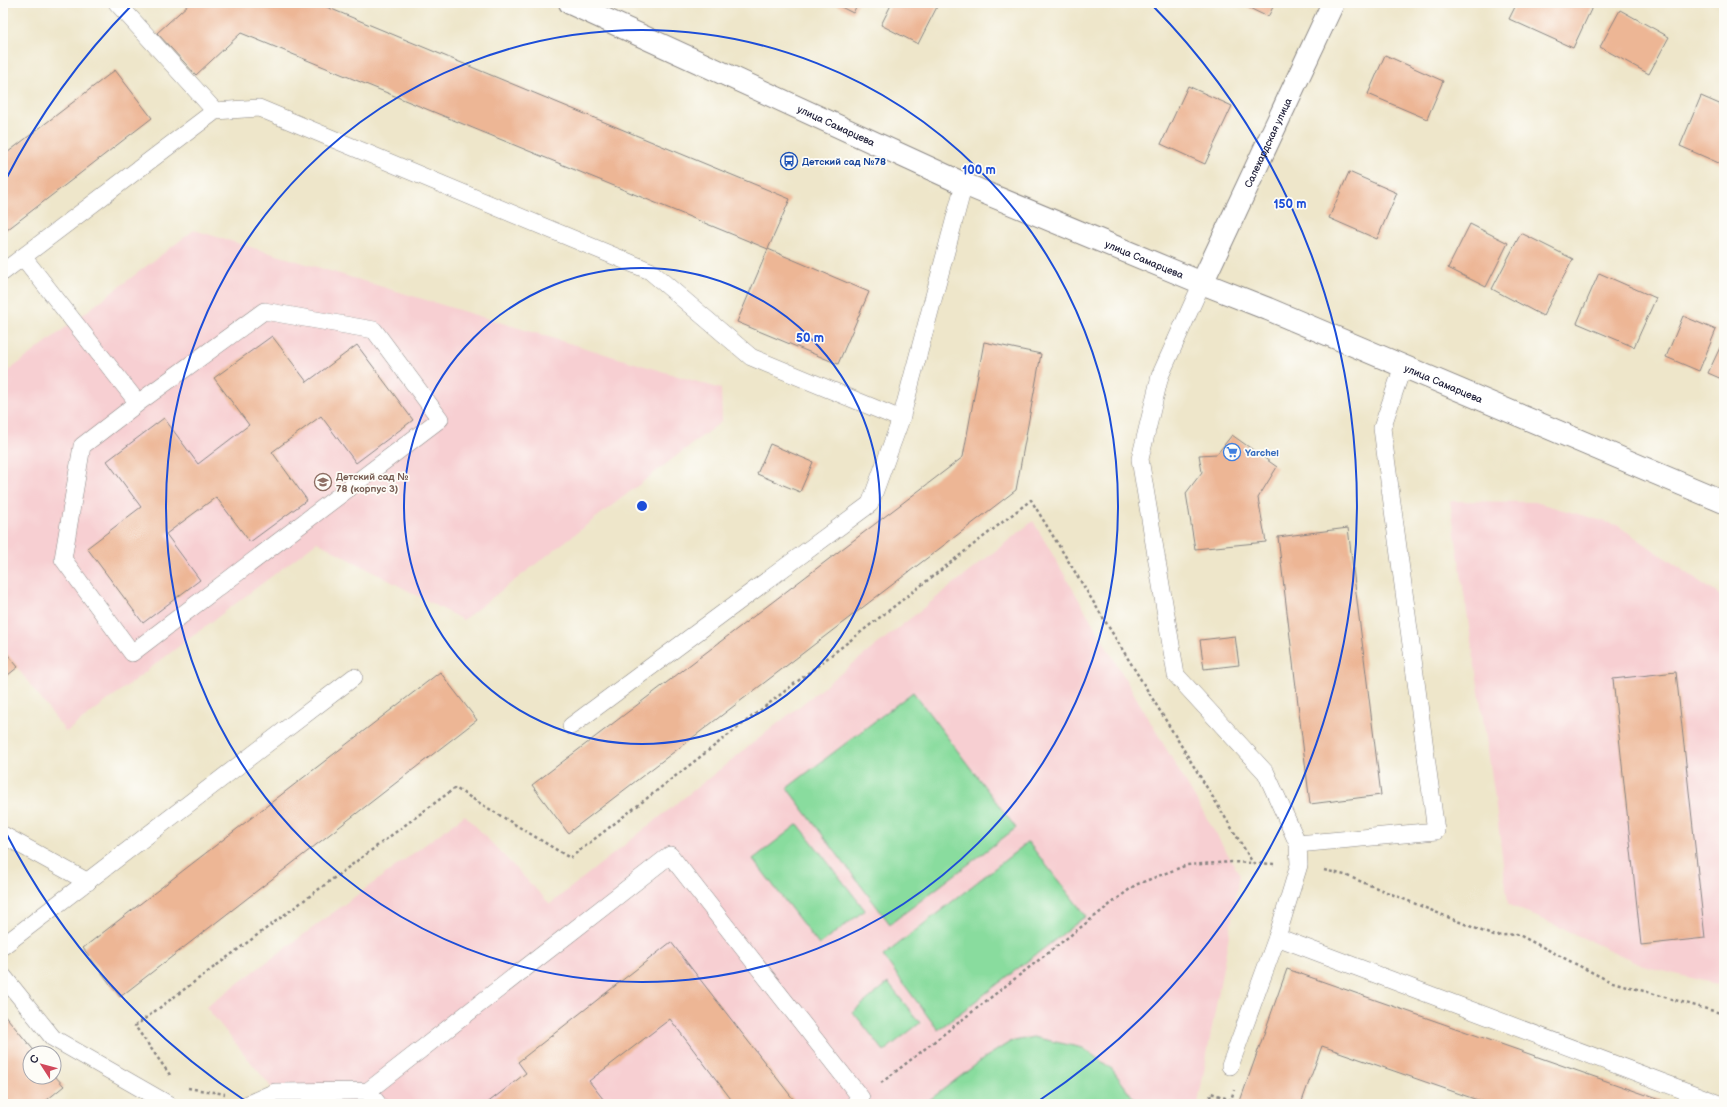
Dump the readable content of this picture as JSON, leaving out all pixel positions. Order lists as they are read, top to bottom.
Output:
{
  "streets": {
    "street": ["улица Самарцева", "Салехардская улица"]
  },
  "crossings": [
    ["улица Самарцева", "Салехардская улица"]
  ],
  "places": {
    "bus stop": ["Детский сад №78"],
    "supermarket": ["Yarche!"],
    "school or university": ["Детский сад № 78 (корпус 3)"]
  },
  "north": "top left",
  "rings": ["100 m", "150 m", "50 m"]
}
